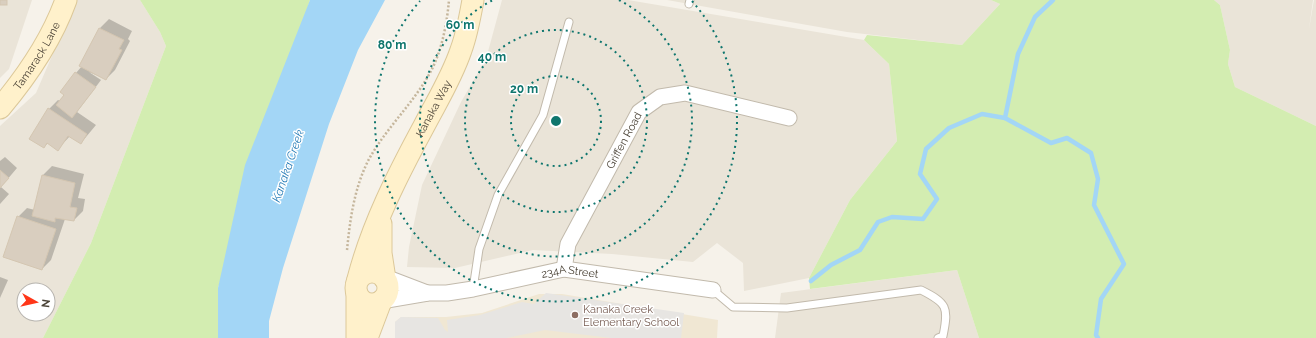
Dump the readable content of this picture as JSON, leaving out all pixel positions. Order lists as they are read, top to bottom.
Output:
{
  "streets": {
    "main road": ["Tamarack Lane", "Kanaka Way"],
    "street": ["Griffen Road", "234A Street"]
  },
  "crossings": [
    ["Kanaka Way", "234A Street"],
    ["Griffen Road", "234A Street"]
  ],
  "water": ["Kanaka Creek"],
  "places": ["Kanaka Creek Elementary School"],
  "north": "right",
  "rings": [
    "60 m",
    "80 m",
    "40 m",
    "20 m"
  ]
}
